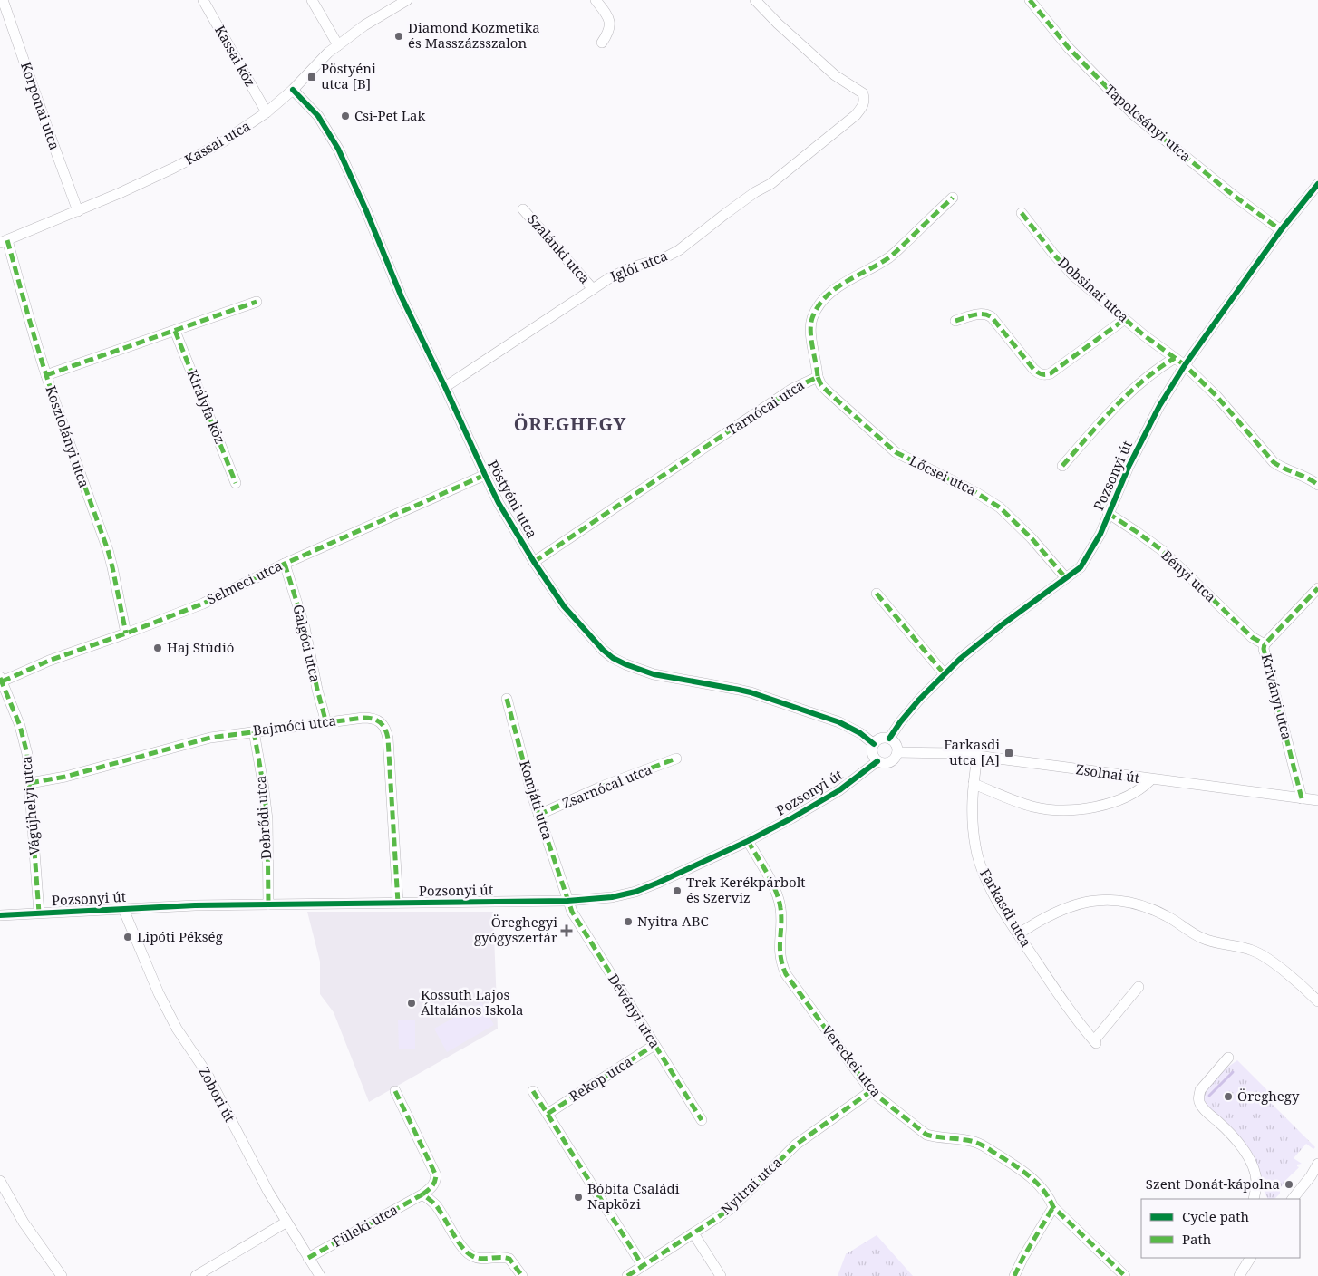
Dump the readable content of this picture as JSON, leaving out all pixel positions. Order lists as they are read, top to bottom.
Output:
{
  "streets": {
    "street": [
      "Kassai köz",
      "Korponai utca",
      "Tapolcsányi utca",
      "Kassai utca",
      "Szalánki utca",
      "Iglói utca",
      "Dobsinai utca",
      "Királyfa köz",
      "Tarnócai utca",
      "Kosztolányi utca",
      "Lőcsei utca",
      "Pozsonyi út",
      "Pöstyéni utca",
      "Bényi utca",
      "Selmeci utca",
      "Galgóci utca",
      "Kriványi utca",
      "Bajmóci utca",
      "Zsolnai út",
      "Zsarnócai utca",
      "Komjáti utca",
      "Vágújhelyi utca",
      "Debrődi utca",
      "Farkasdi utca",
      "Dévényi utca",
      "Vereckei utca",
      "Rekop utca",
      "Zobori út",
      "Nyitrai utca",
      "Füleki utca"
    ]
  },
  "crossings": [
    ["Kassai köz", "Kassai utca"],
    ["Korponai utca", "Kassai utca"],
    ["Tapolcsányi utca", "Pozsonyi út"],
    ["Kassai utca", "Kosztolányi utca"],
    ["Kassai utca", "Pöstyéni utca"],
    ["Szalánki utca", "Iglói utca"],
    ["Iglói utca", "Pöstyéni utca"],
    ["Dobsinai utca", "Pozsonyi út"],
    ["Tarnócai utca", "Lőcsei utca"],
    ["Tarnócai utca", "Pöstyéni utca"],
    ["Kosztolányi utca", "Selmeci utca"],
    ["Lőcsei utca", "Pozsonyi út"],
    ["Pozsonyi út", "Pöstyéni utca"],
    ["Pozsonyi út", "Bényi utca"],
    ["Pozsonyi út", "Bajmóci utca"],
    ["Pozsonyi út", "Zsolnai út"],
    ["Pozsonyi út", "Komjáti utca"],
    ["Pozsonyi út", "Vágújhelyi utca"],
    ["Pozsonyi út", "Debrődi utca"],
    ["Pozsonyi út", "Dévényi utca"],
    ["Pozsonyi út", "Vereckei utca"],
    ["Pozsonyi út", "Zobori út"],
    ["Pöstyéni utca", "Selmeci utca"],
    ["Pöstyéni utca", "Zsolnai út"],
    ["Bényi utca", "Kriványi utca"],
    ["Selmeci utca", "Galgóci utca"],
    ["Selmeci utca", "Vágújhelyi utca"],
    ["Galgóci utca", "Bajmóci utca"],
    ["Kriványi utca", "Zsolnai út"],
    ["Bajmóci utca", "Vágújhelyi utca"],
    ["Bajmóci utca", "Debrődi utca"],
    ["Zsolnai út", "Farkasdi utca"],
    ["Zsarnócai utca", "Komjáti utca"],
    ["Komjáti utca", "Dévényi utca"],
    ["Dévényi utca", "Rekop utca"],
    ["Vereckei utca", "Nyitrai utca"],
    ["Zobori út", "Füleki utca"]
  ],
  "districts": ["ÖREGHEGY"],
  "places": {
    "other": [
      "Diamond Kozmetika és Masszázsszalon",
      "Csi-Pet Lak",
      "Haj Stúdió",
      "Trek Kerékpárbolt és Szerviz",
      "Nyitra ABC",
      "Lipóti Pékség",
      "Kossuth Lajos Általános Iskola",
      "Öreghegy",
      "Szent Donát-kápolna",
      "Bóbita Családi Napközi"
    ],
    "transit": ["Pöstyéni utca [B]", "Farkasdi utca [A]"],
    "health": ["Öreghegyi gyógyszertár"]
  },
  "legend": ["Cycle path", "Path"]
}
